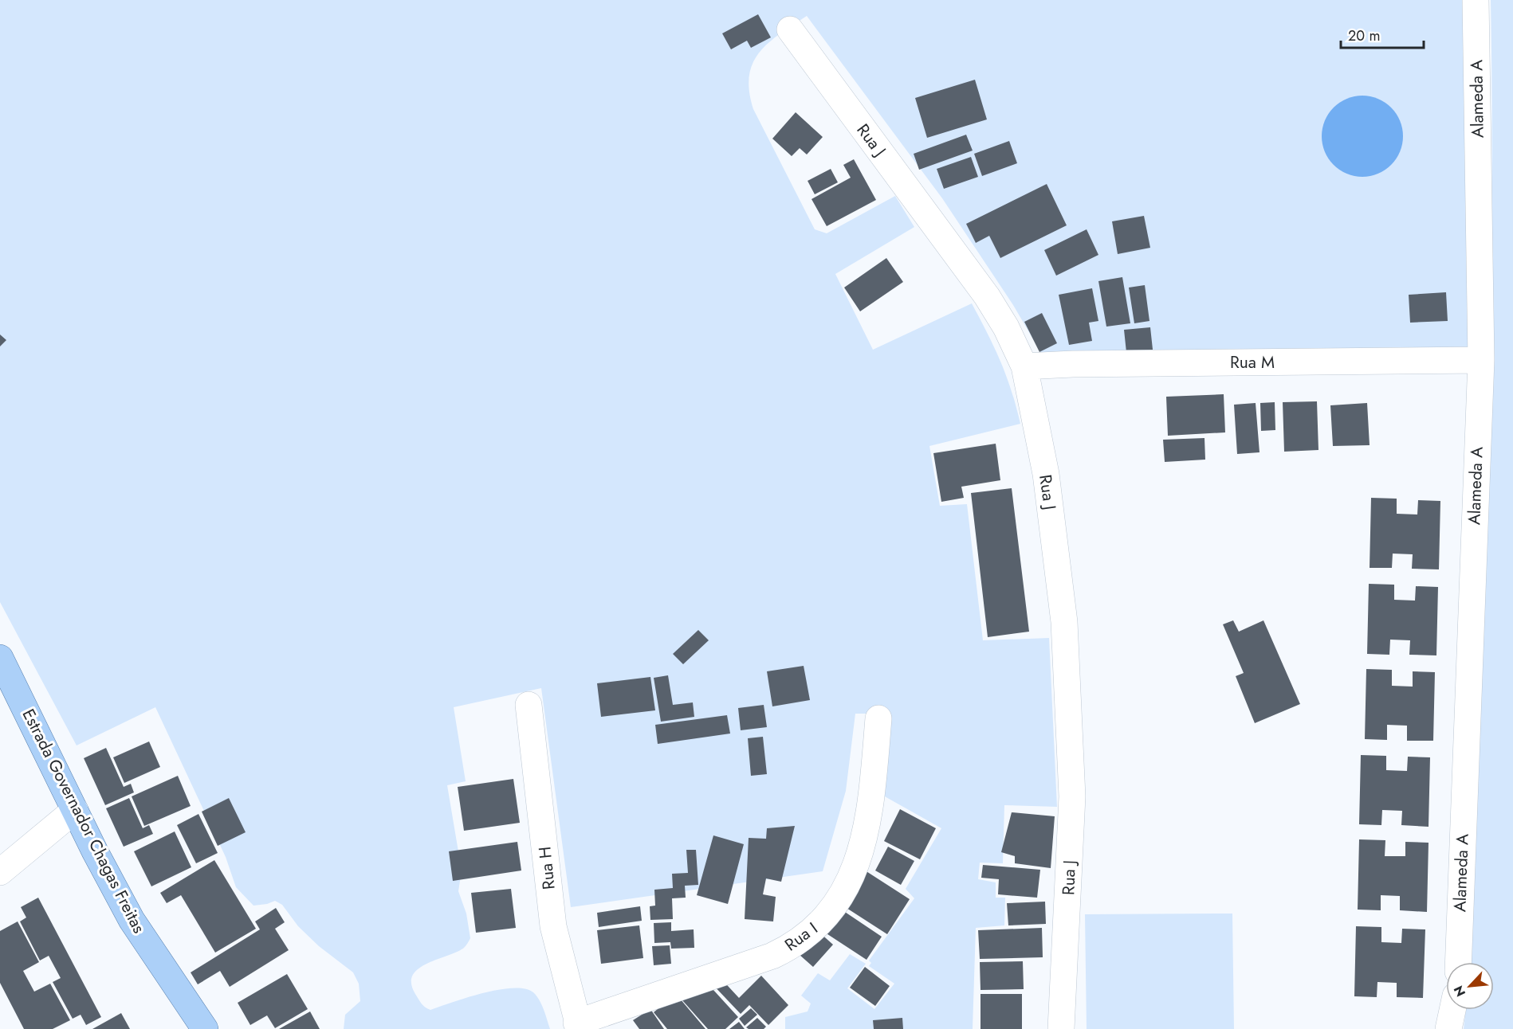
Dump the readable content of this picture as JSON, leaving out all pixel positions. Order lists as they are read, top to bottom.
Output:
{
  "streets": {
    "main road": ["Estrada Governador Chagas Freitas"],
    "street": [
      "Alameda A",
      "Rua J",
      "Rua M",
      "Rua H",
      "Rua I"
    ]
  },
  "crossings": [
    ["Alameda A", "Rua M"],
    ["Rua J", "Rua M"],
    ["Rua H", "Rua I"]
  ],
  "scale_bar": "20 m",
  "north": "bottom left"
}
